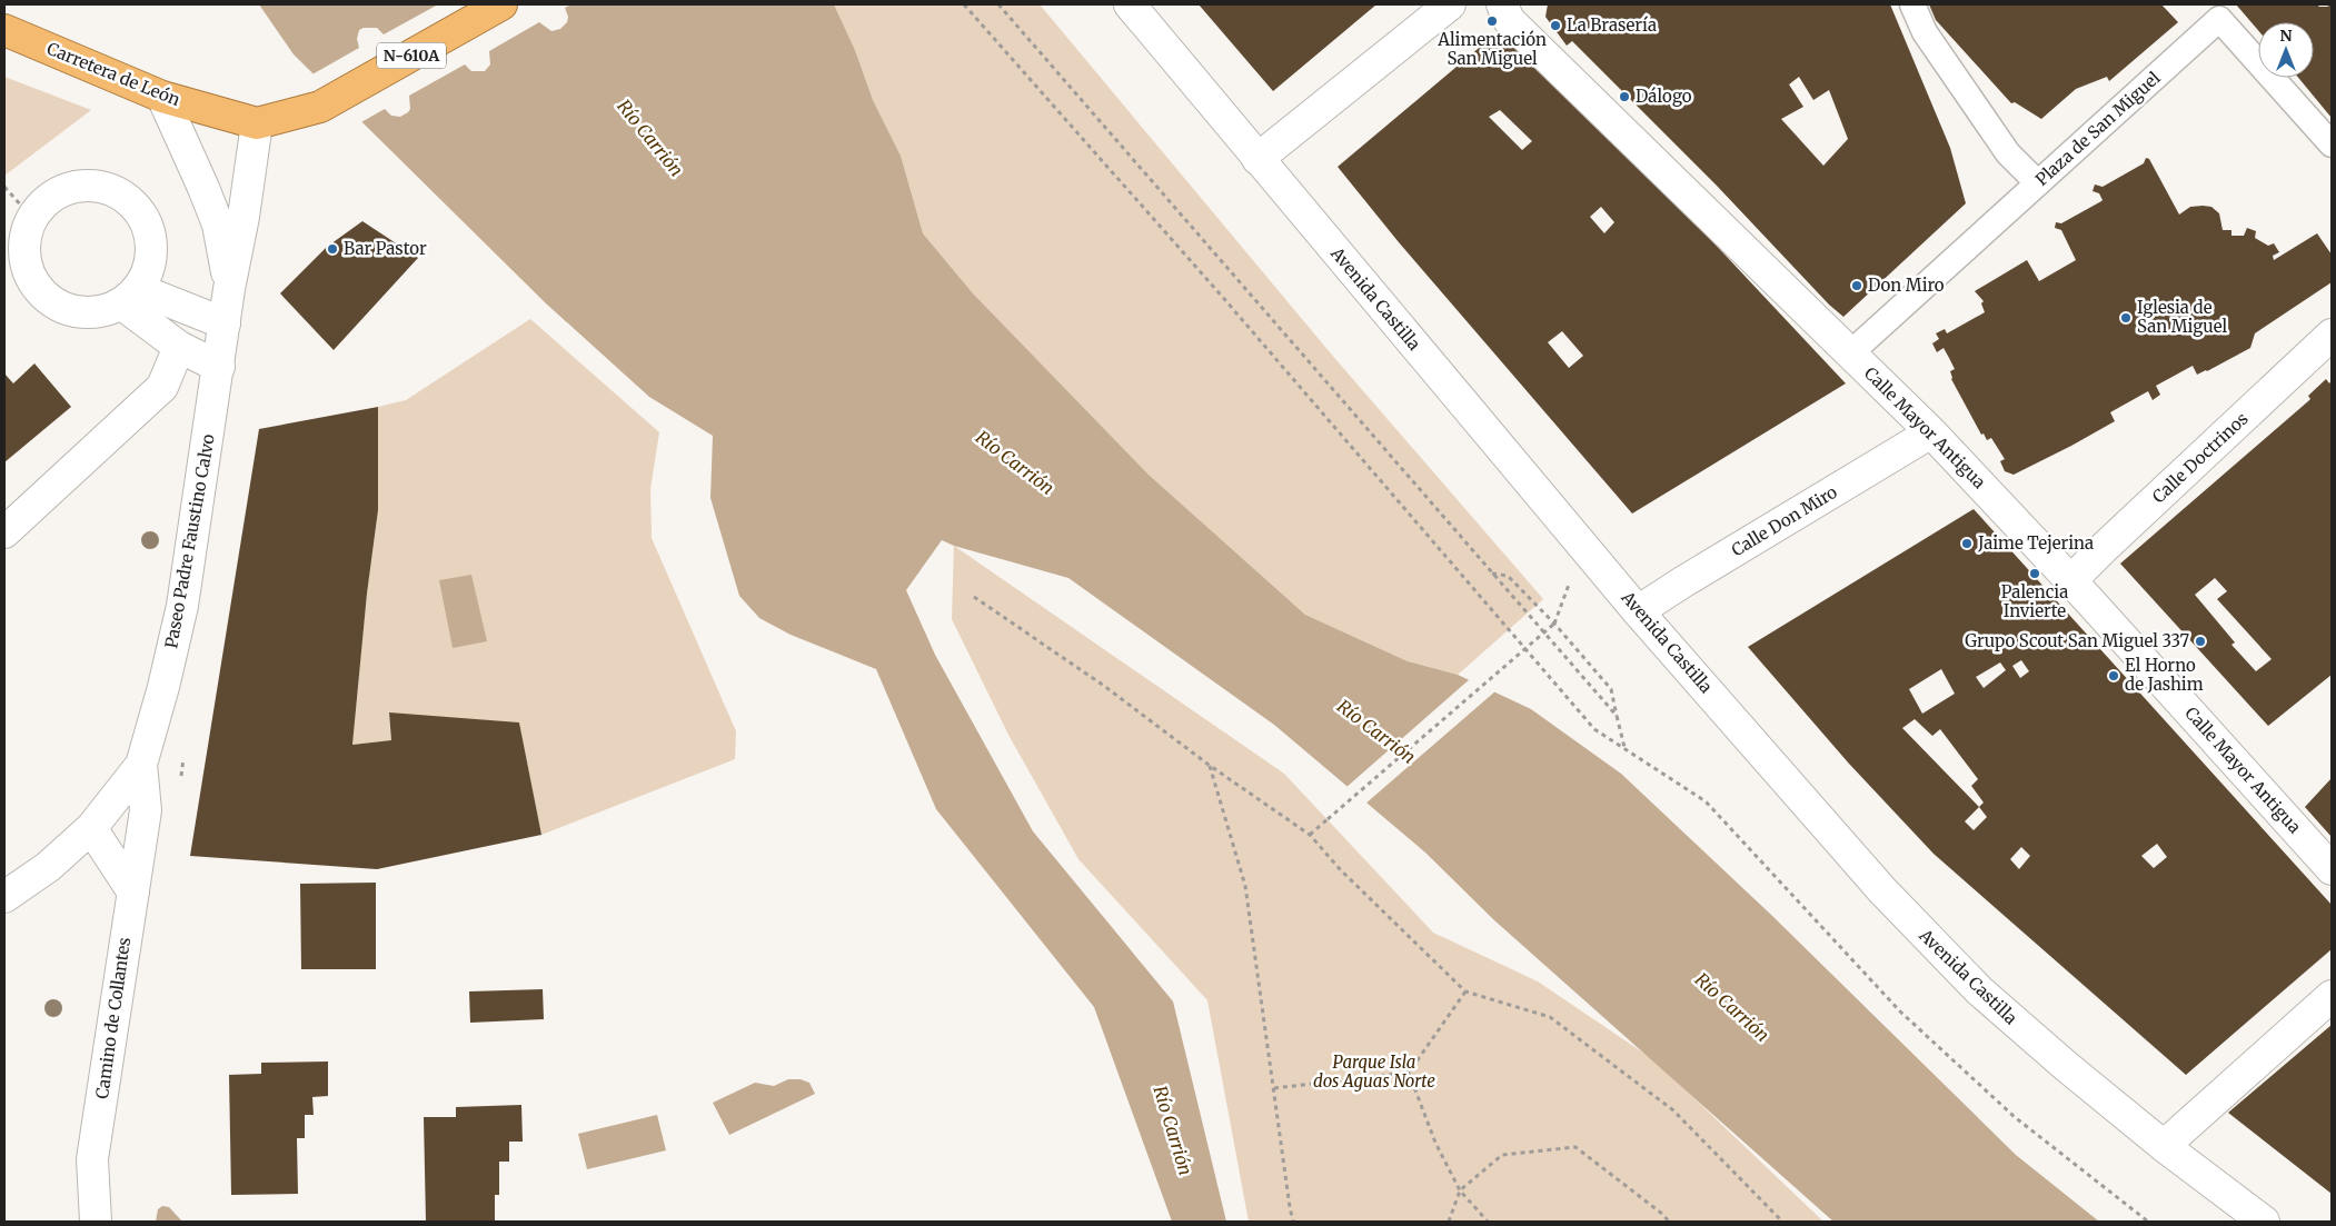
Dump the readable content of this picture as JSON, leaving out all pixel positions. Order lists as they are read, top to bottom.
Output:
{
  "streets": {
    "highway": ["N-610A", "Carretera de León"],
    "street": [
      "Plaza de San Miguel",
      "Avenida Castilla",
      "Calle Mayor Antigua",
      "Calle Doctrinos",
      "Calle Don Miro",
      "Paseo Padre Faustino Calvo",
      "Camino de Collantes"
    ]
  },
  "crossings": [
    ["N-610A", "Carretera de León"],
    ["N-610A", "Paseo Padre Faustino Calvo"],
    ["Carretera de León", "Paseo Padre Faustino Calvo"],
    ["Plaza de San Miguel", "Calle Mayor Antigua"],
    ["Avenida Castilla", "Calle Don Miro"],
    ["Calle Mayor Antigua", "Calle Doctrinos"],
    ["Calle Mayor Antigua", "Calle Don Miro"],
    ["Paseo Padre Faustino Calvo", "Camino de Collantes"]
  ],
  "water": ["Río Carrión"],
  "parks": ["Parque Isla dos Aguas Norte"],
  "places": [
    "Alimentación San Miguel",
    "La Brasería",
    "Dálogo",
    "Bar Pastor",
    "Don Miro",
    "Iglesia de San Miguel",
    "Jaime Tejerina",
    "Palencia Invierte",
    "Grupo Scout San Miguel 337",
    "El Horno de Jashim"
  ],
  "north": "top"
}
